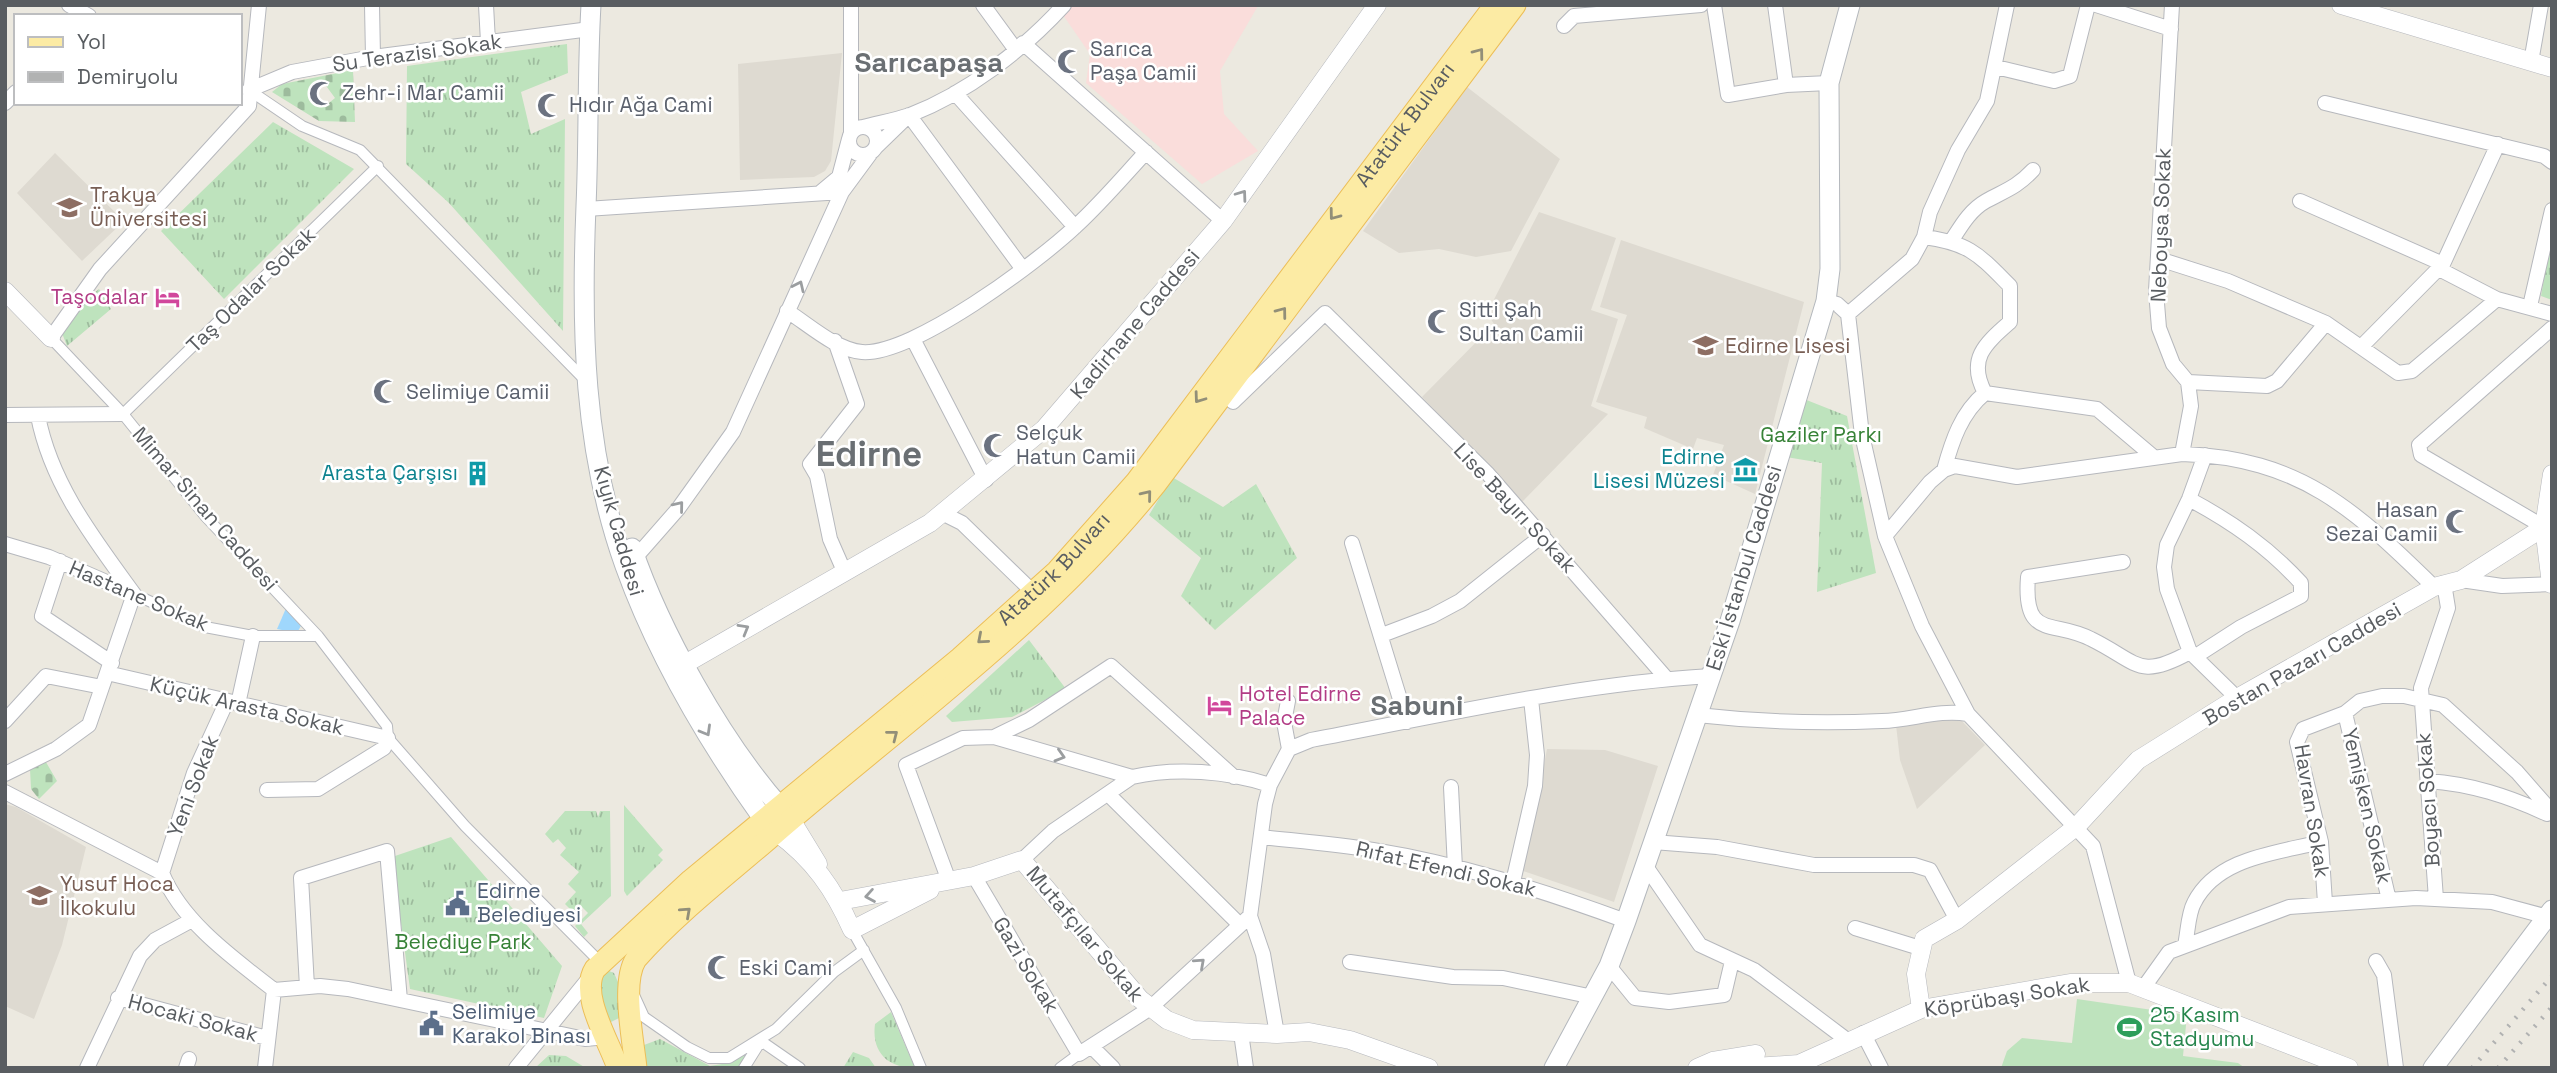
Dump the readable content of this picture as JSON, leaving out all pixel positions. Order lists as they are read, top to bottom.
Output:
{
  "streets": {
    "main road": ["Atatürk Bulvarı", "Kıyık Caddesi", "Eski İstanbul Caddesi"],
    "street": [
      "Su Terazisi Sokak",
      "Neboysa Sokak",
      "Taş Odalar Sokak",
      "Kadirhane Caddesi",
      "Lise Bayırı Sokak",
      "Mimar Sinan Caddesi",
      "Hastane Sokak",
      "Bostan Pazarı Caddesi",
      "Küçük Arasta Sokak",
      "Yeni Sokak",
      "Boyacı Sokak",
      "Yemişken Sokak",
      "Havran Sokak",
      "Rıfat Efendi Sokak",
      "Mutafçılar Sokak",
      "Gazi Sokak",
      "Köprübaşı Sokak",
      "Hocaki Sokak"
    ]
  },
  "crossings": [
    ["Su Terazisi Sokak", "Kıyık Caddesi"],
    ["Atatürk Bulvarı", "Mimar Sinan Caddesi"],
    ["Atatürk Bulvarı", "Kıyık Caddesi"],
    ["Taş Odalar Sokak", "Mimar Sinan Caddesi"],
    ["Kadirhane Caddesi", "Kıyık Caddesi"],
    ["Mimar Sinan Caddesi", "Hastane Sokak"],
    ["Mimar Sinan Caddesi", "Küçük Arasta Sokak"],
    ["Eski İstanbul Caddesi", "Rıfat Efendi Sokak"],
    ["Hastane Sokak", "Yeni Sokak"],
    ["Bostan Pazarı Caddesi", "Boyacı Sokak"],
    ["Küçük Arasta Sokak", "Yeni Sokak"],
    ["Boyacı Sokak", "Havran Sokak"],
    ["Yemişken Sokak", "Havran Sokak"]
  ],
  "one_way": ["Kadirhane Caddesi"],
  "districts": ["Sarıcapaşa", "Edirne", "Sabuni"],
  "parks": ["Gaziler Parkı", "Belediye Park"],
  "places": {
    "mosque": [
      "Sarıca Paşa Camii",
      "Zehr-i Mar Camii",
      "Hıdır Ağa Cami",
      "Sitti Şah Sultan Camii",
      "Selimiye Camii",
      "Selçuk Hatun Camii",
      "Hasan Sezai Camii",
      "Eski Cami"
    ],
    "school or university": ["Trakya Üniversitesi", "Edirne Lisesi", "Yusuf Hoca İlkokulu"],
    "hotel": ["Taşodalar", "Hotel Edirne Palace"],
    "museum": ["Edirne Lisesi Müzesi"],
    "building": ["Arasta Çarşısı"],
    "public building": ["Edirne Belediyesi", "Selimiye Karakol Binası"],
    "sports": ["25 Kasım Stadyumu"]
  },
  "legend": ["Yol", "Demiryolu"]
}
